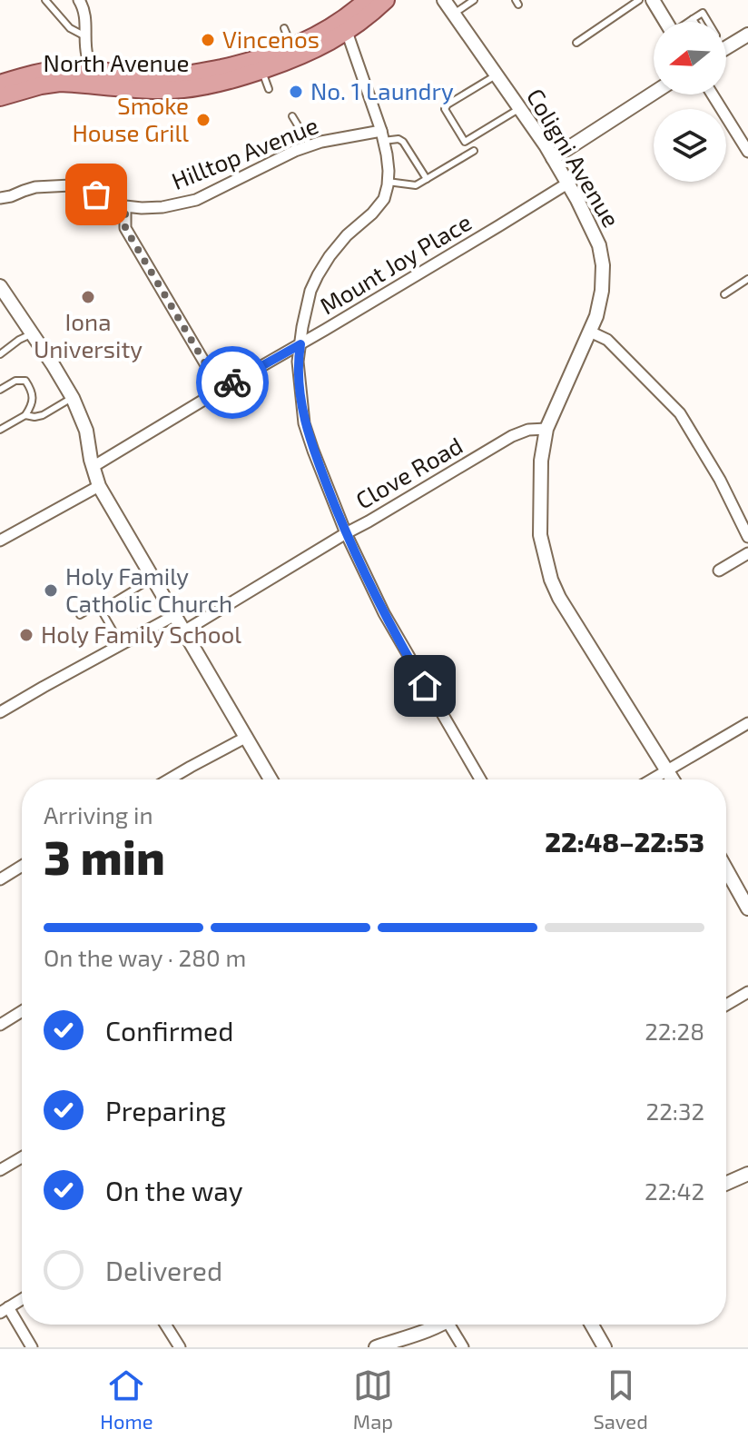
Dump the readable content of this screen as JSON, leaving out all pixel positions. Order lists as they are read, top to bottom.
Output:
{
  "streets": {
    "main road": ["North Avenue"],
    "street": [
      "Hilltop Avenue",
      "Coligni Avenue",
      "Mount Joy Place",
      "Clove Road"
    ]
  },
  "crossings": [
    ["Coligni Avenue", "Mount Joy Place"],
    ["Coligni Avenue", "Clove Road"]
  ],
  "places": [
    "Vincenos",
    "No. 1 Laundry",
    "Smoke House Grill",
    "Iona University",
    "Holy Family Catholic Church",
    "Holy Family School"
  ],
  "north": "left",
  "page": {
    "heading": ["3 min", "Arriving in", "22:48–22:53"],
    "bar": "On the way · 280 m",
    "list": [
      ["Confirmed", "22:28"],
      ["Preparing", "22:32"],
      ["On the way", "22:42"],
      "Delivered"
    ],
    "tabs": ["Home", "Map", "Saved"]
  }
}
